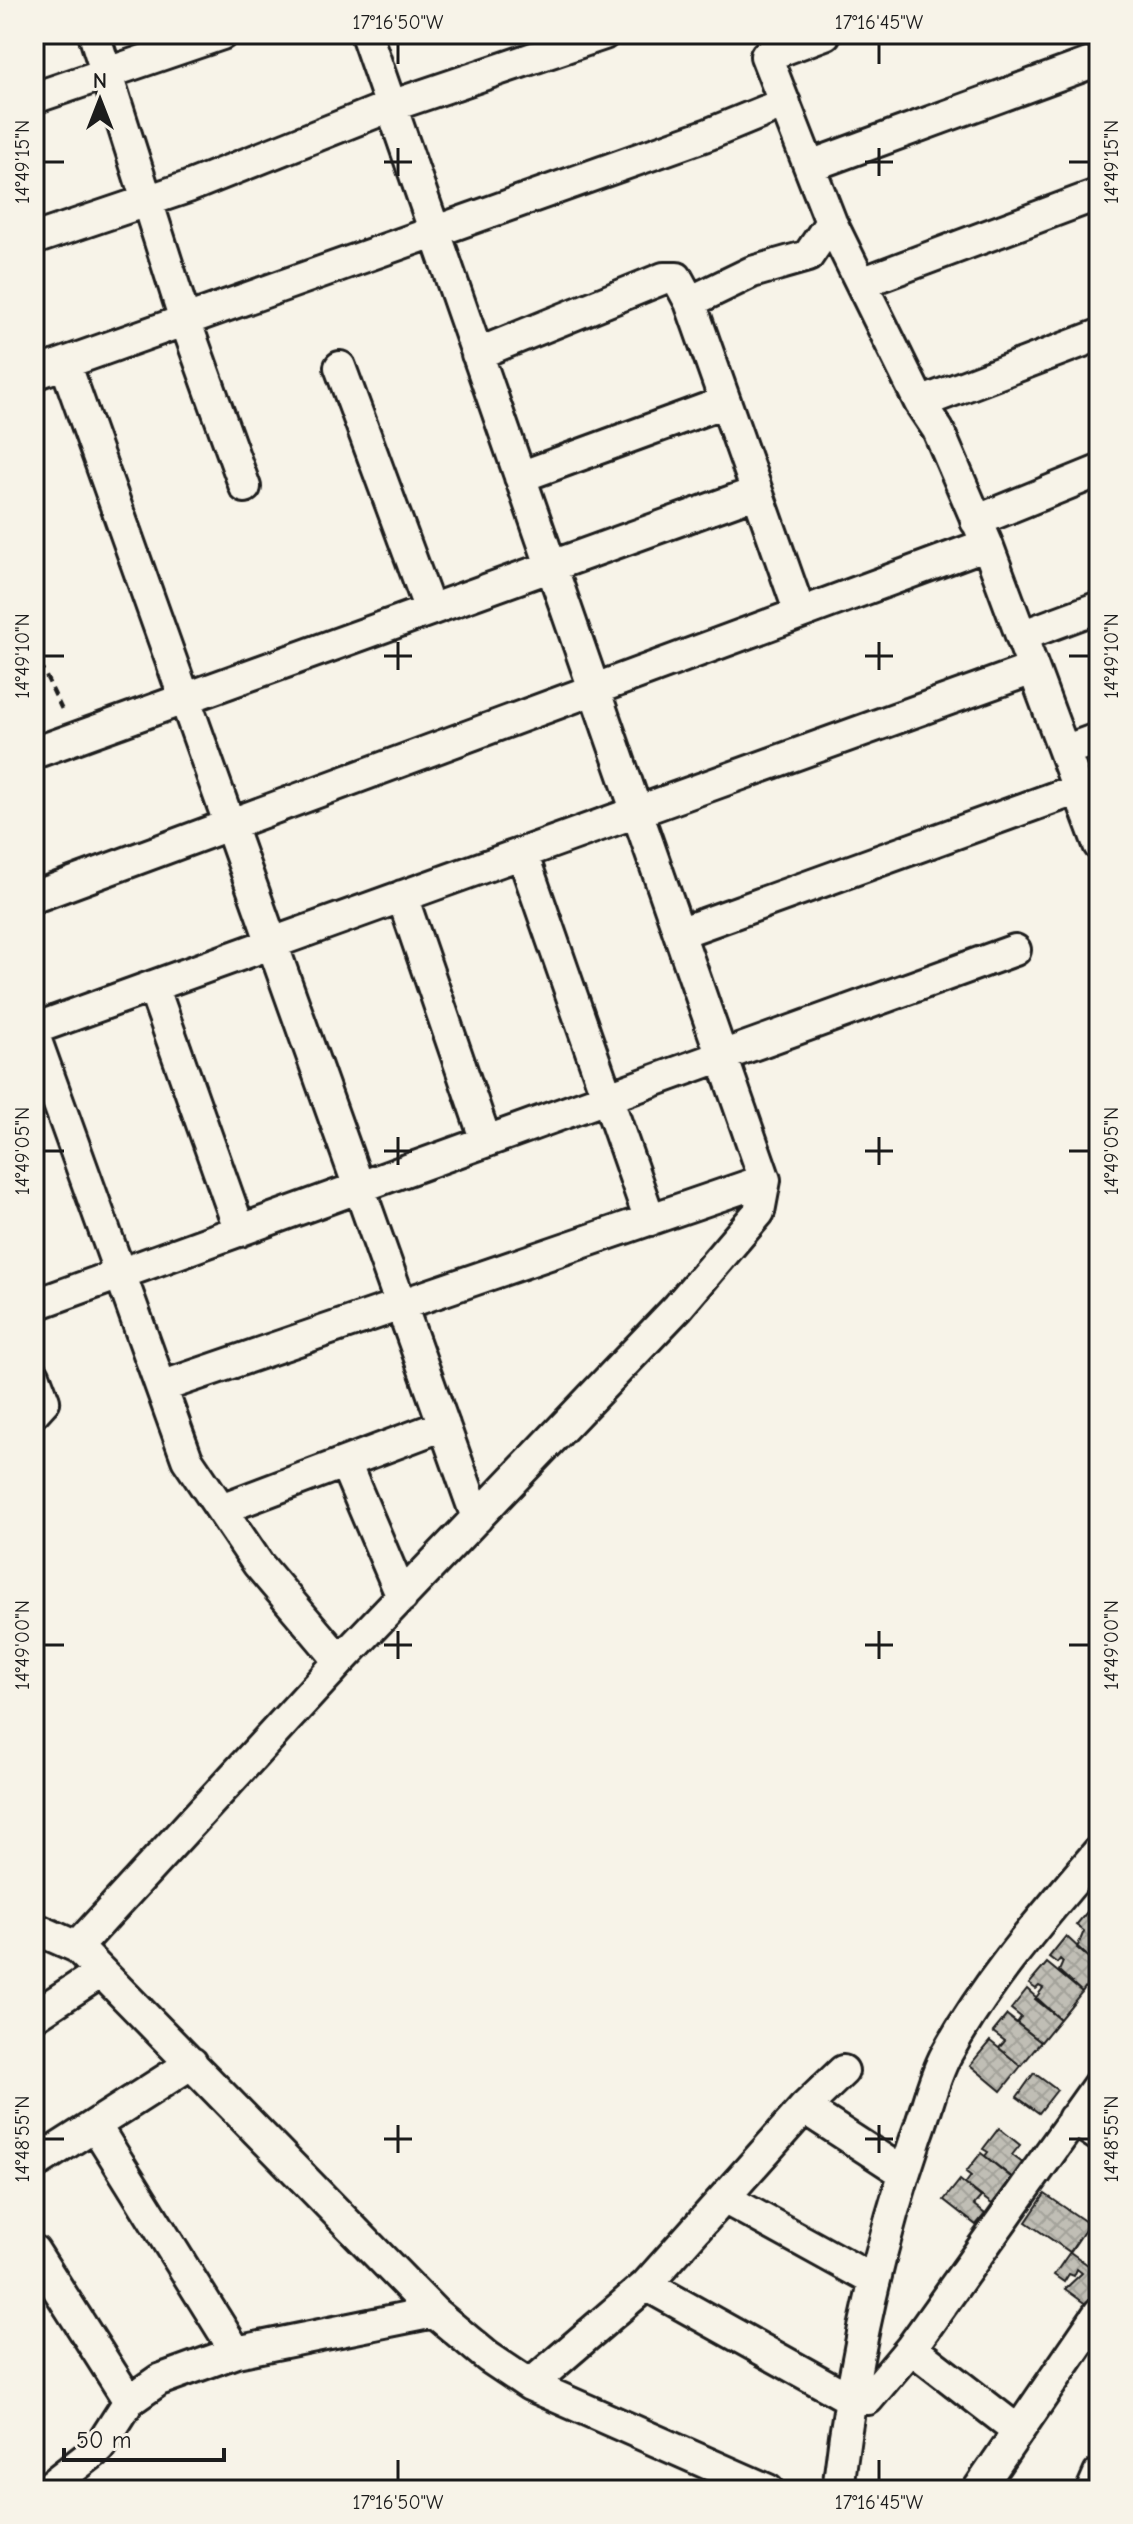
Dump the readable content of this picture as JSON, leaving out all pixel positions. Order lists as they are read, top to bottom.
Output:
{
  "scale_bar": "50 m",
  "north": "top",
  "coordinates": [
    "17°16'50\"W",
    "17°16'45\"W",
    "14°49'15\"N",
    "14°49'10\"N",
    "14°49'05\"N",
    "14°49'00\"N",
    "14°48'55\"N"
  ]
}
